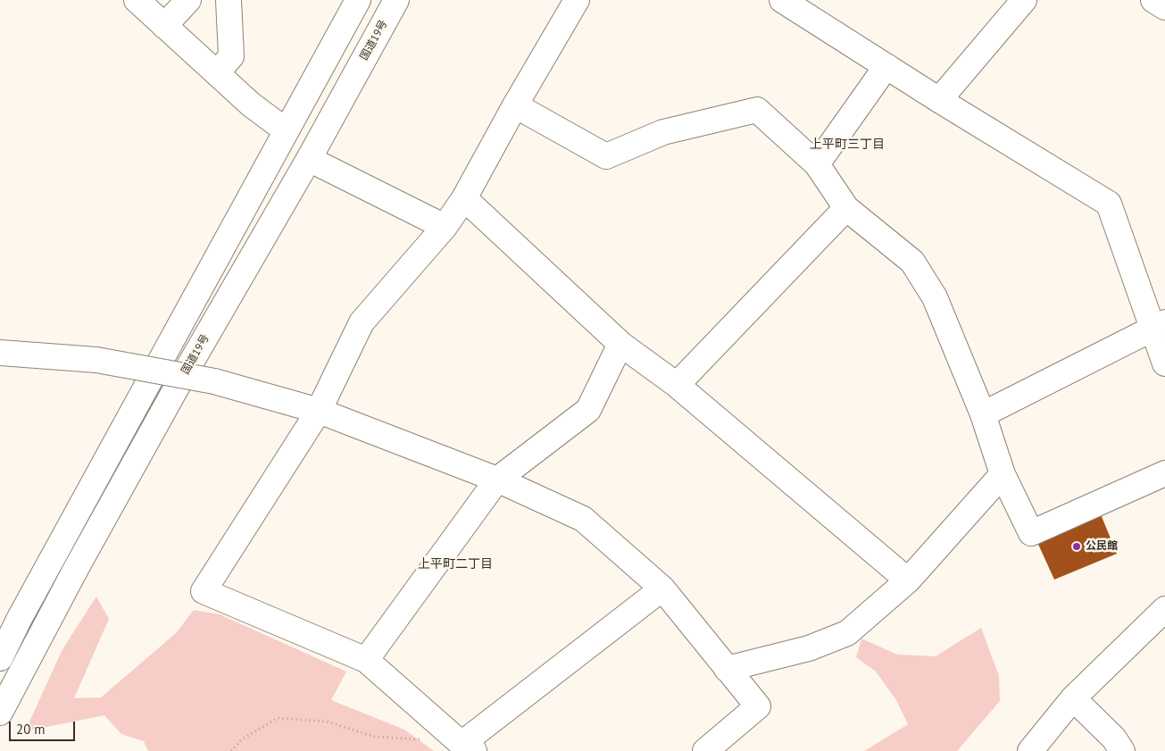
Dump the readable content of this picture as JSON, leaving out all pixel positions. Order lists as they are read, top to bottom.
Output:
{
  "streets": {
    "main road": ["国道19号"]
  },
  "districts": ["上平町三丁目", "上平町二丁目"],
  "places": ["公民館"],
  "scale_bar": "20 m"
}
